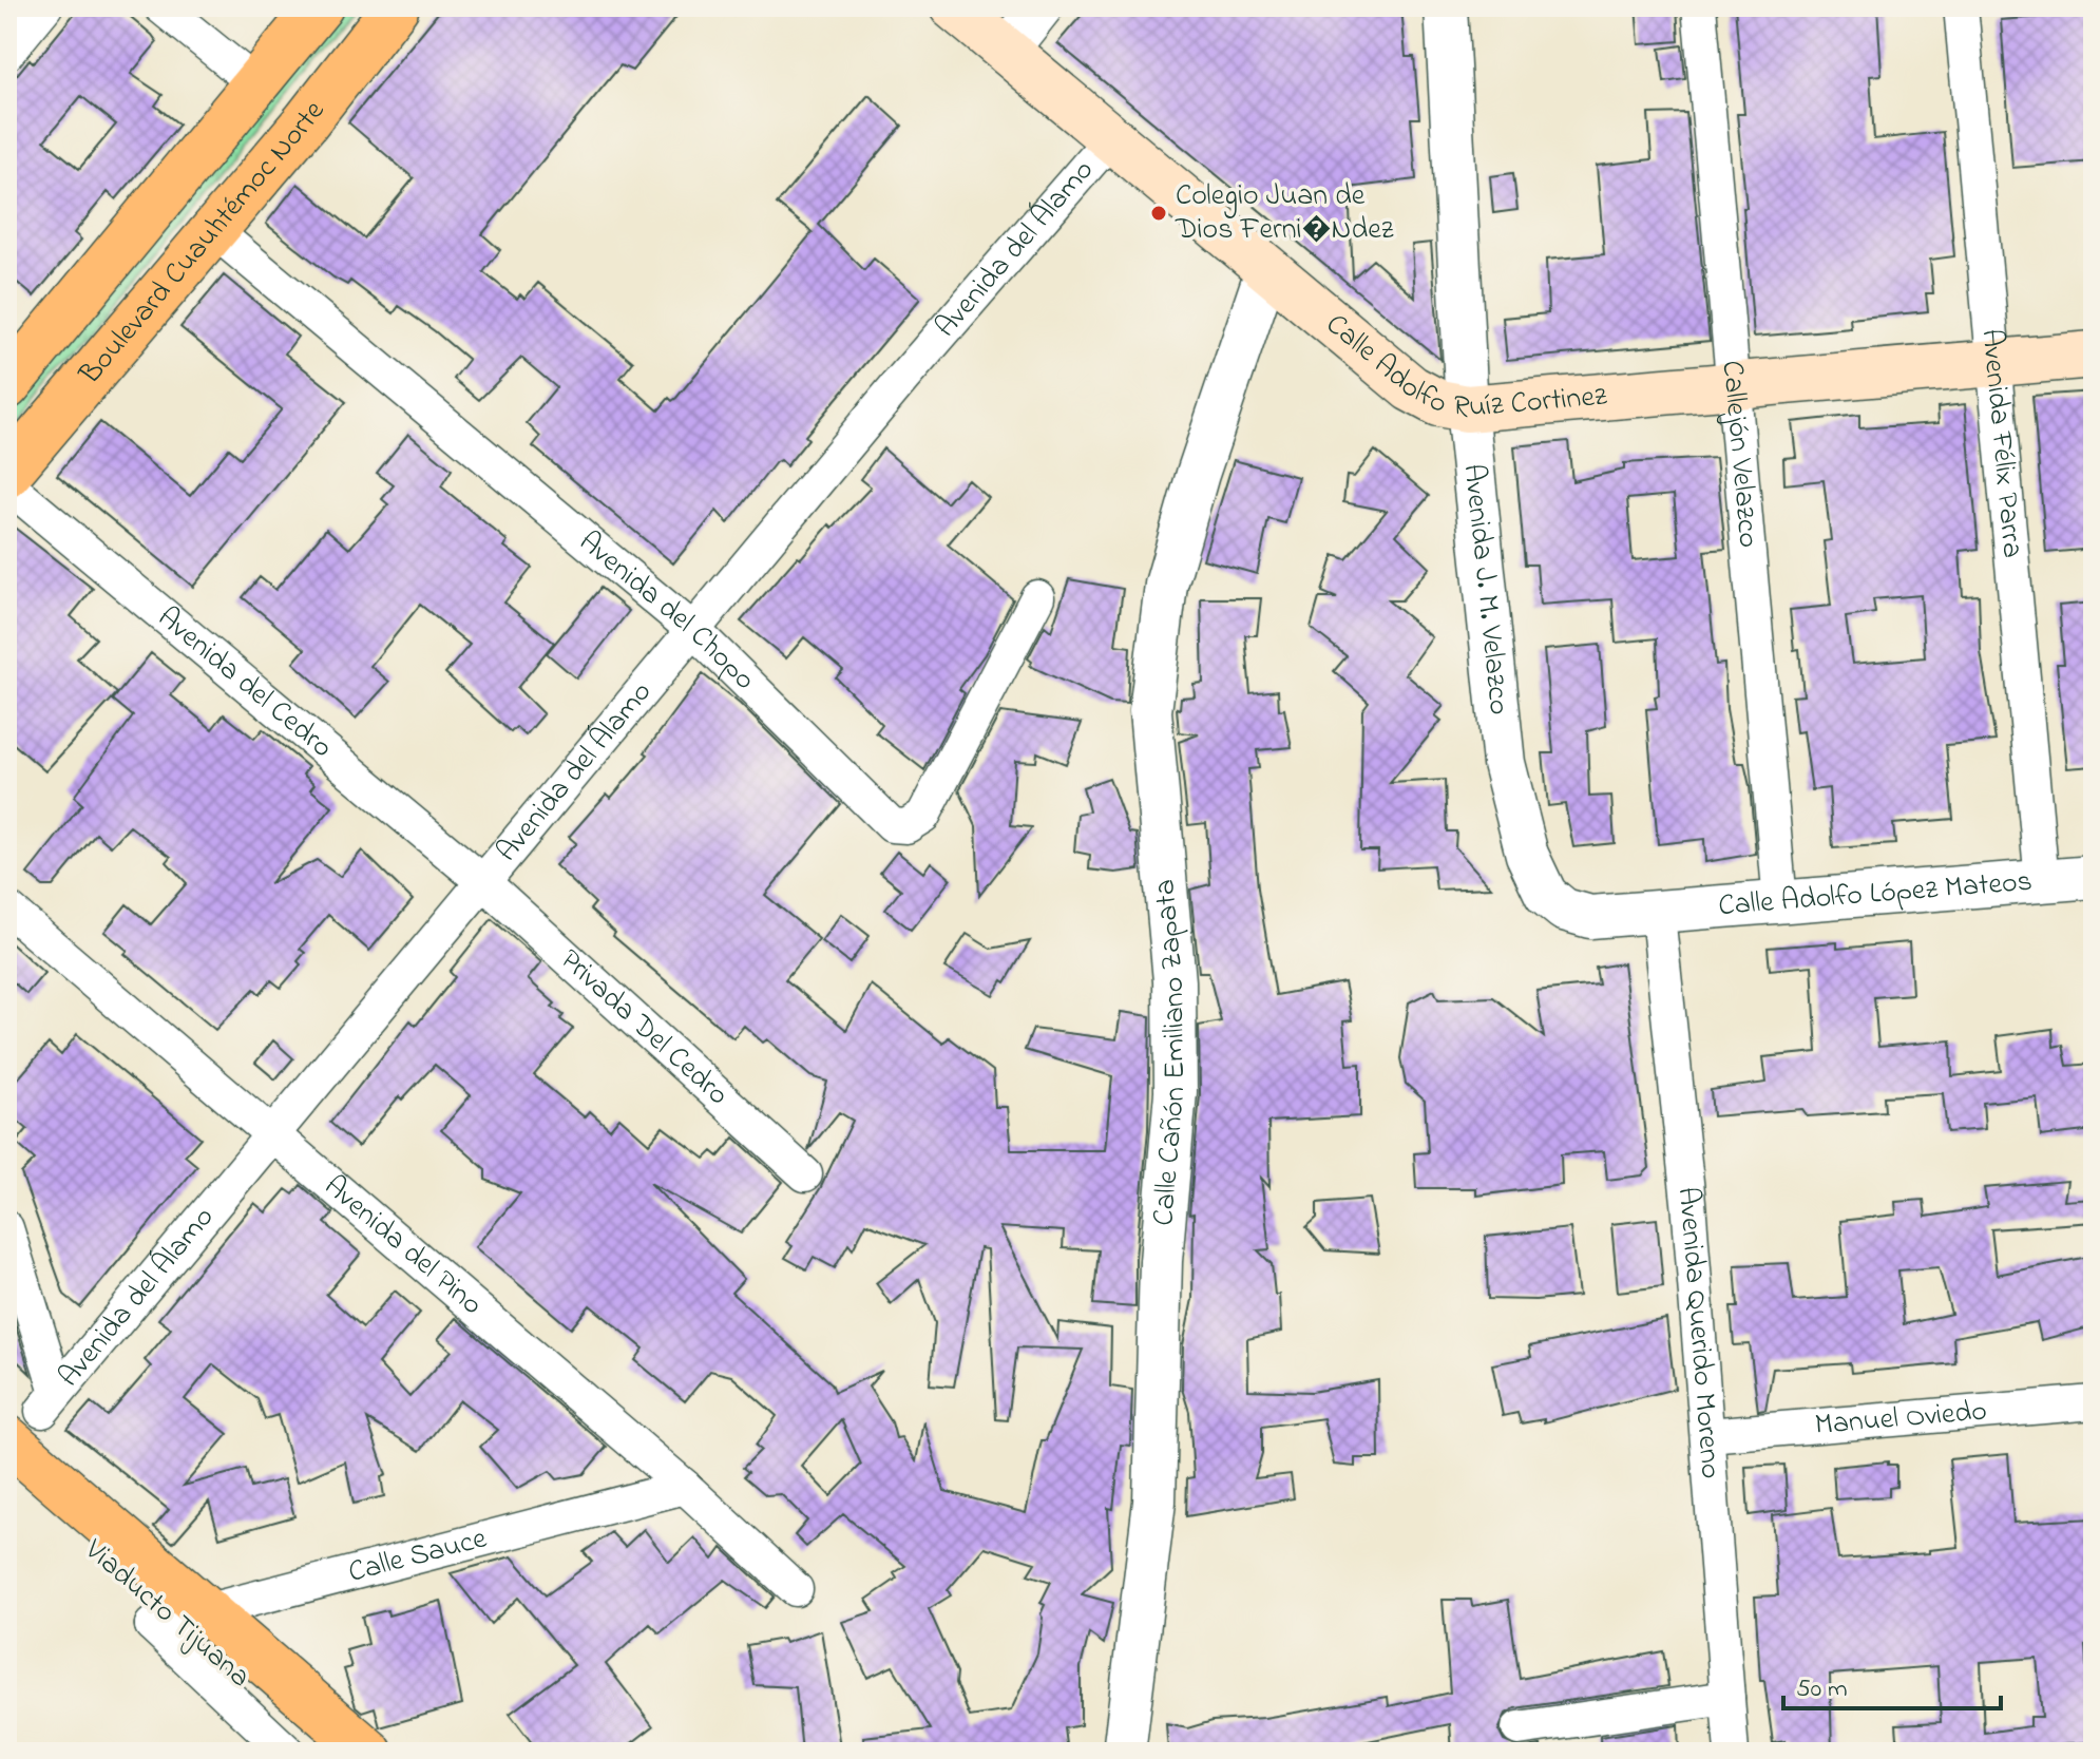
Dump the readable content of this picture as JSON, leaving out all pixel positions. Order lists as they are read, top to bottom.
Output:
{
  "streets": {
    "main road": ["Boulevard Cuauhtémoc Norte", "Calle Adolfo Ruíz Cortinez", "Viaducto Tijuana"],
    "street": [
      "Avenida del Álamo",
      "Avenida Félix Parra",
      "Callejón Velazco",
      "Avenida J. M. Velazco",
      "Avenida del Chopo",
      "Avenida del Cedro",
      "Calle Adolfo López Mateos",
      "Privada Del Cedro",
      "Calle Cañón Emiliano Zapata",
      "Avenida del Pino",
      "Avenida Querido Moreno",
      "Manuel Oviedo",
      "Calle Sauce"
    ]
  },
  "crossings": [
    ["Boulevard Cuauhtémoc Norte", "Avenida del Chopo"],
    ["Avenida del Álamo", "Calle Adolfo Ruíz Cortinez"],
    ["Avenida del Álamo", "Avenida del Chopo"],
    ["Avenida del Álamo", "Avenida del Cedro"],
    ["Avenida del Álamo", "Privada Del Cedro"],
    ["Avenida del Álamo", "Avenida del Pino"],
    ["Calle Adolfo Ruíz Cortinez", "Avenida Félix Parra"],
    ["Calle Adolfo Ruíz Cortinez", "Callejón Velazco"],
    ["Calle Adolfo Ruíz Cortinez", "Avenida J. M. Velazco"],
    ["Calle Adolfo Ruíz Cortinez", "Calle Cañón Emiliano Zapata"],
    ["Avenida Félix Parra", "Calle Adolfo López Mateos"],
    ["Callejón Velazco", "Calle Adolfo López Mateos"],
    ["Avenida J. M. Velazco", "Calle Adolfo López Mateos"],
    ["Avenida J. M. Velazco", "Avenida Querido Moreno"],
    ["Avenida del Cedro", "Privada Del Cedro"],
    ["Calle Adolfo López Mateos", "Avenida Querido Moreno"],
    ["Avenida del Pino", "Calle Sauce"],
    ["Avenida Querido Moreno", "Manuel Oviedo"]
  ],
  "places": ["Colegio Juan de Dios Ferni�Ndez"],
  "scale_bar": "50 m"
}
